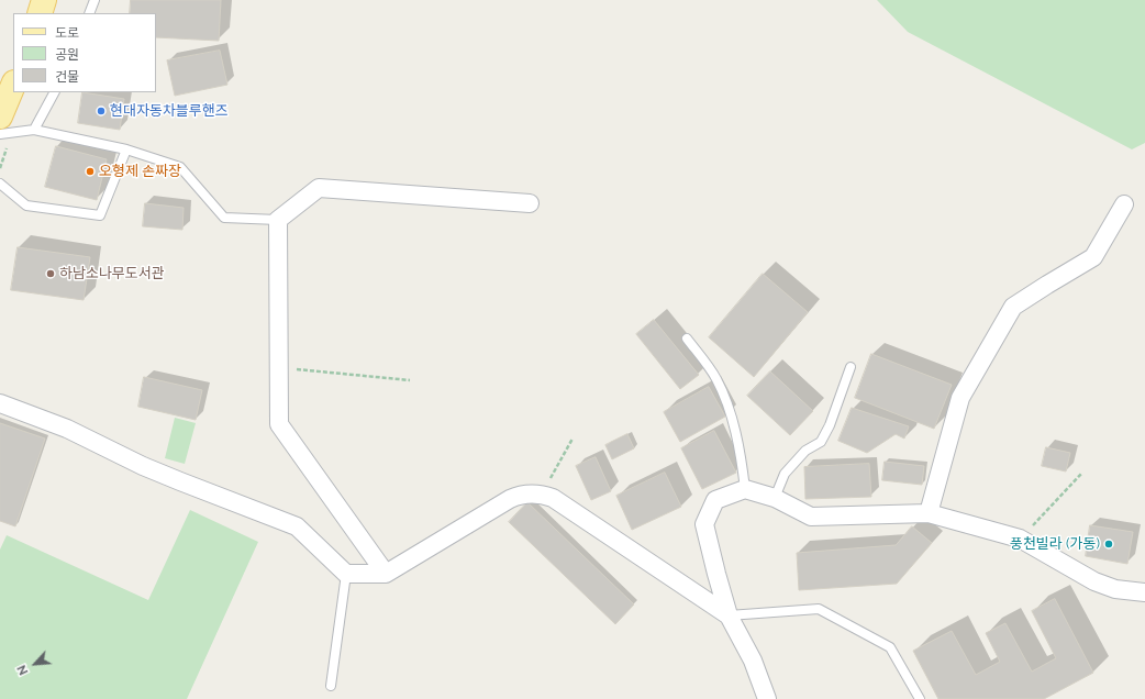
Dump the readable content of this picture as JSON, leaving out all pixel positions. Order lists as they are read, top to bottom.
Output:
{
  "places": [
    "현대자동차블루핸즈",
    "오형제 손짜장",
    "하남소나무도서관",
    "풍천빌라 (가동)"
  ],
  "legend": ["도로", "공원", "건물"],
  "north": "bottom left"
}
